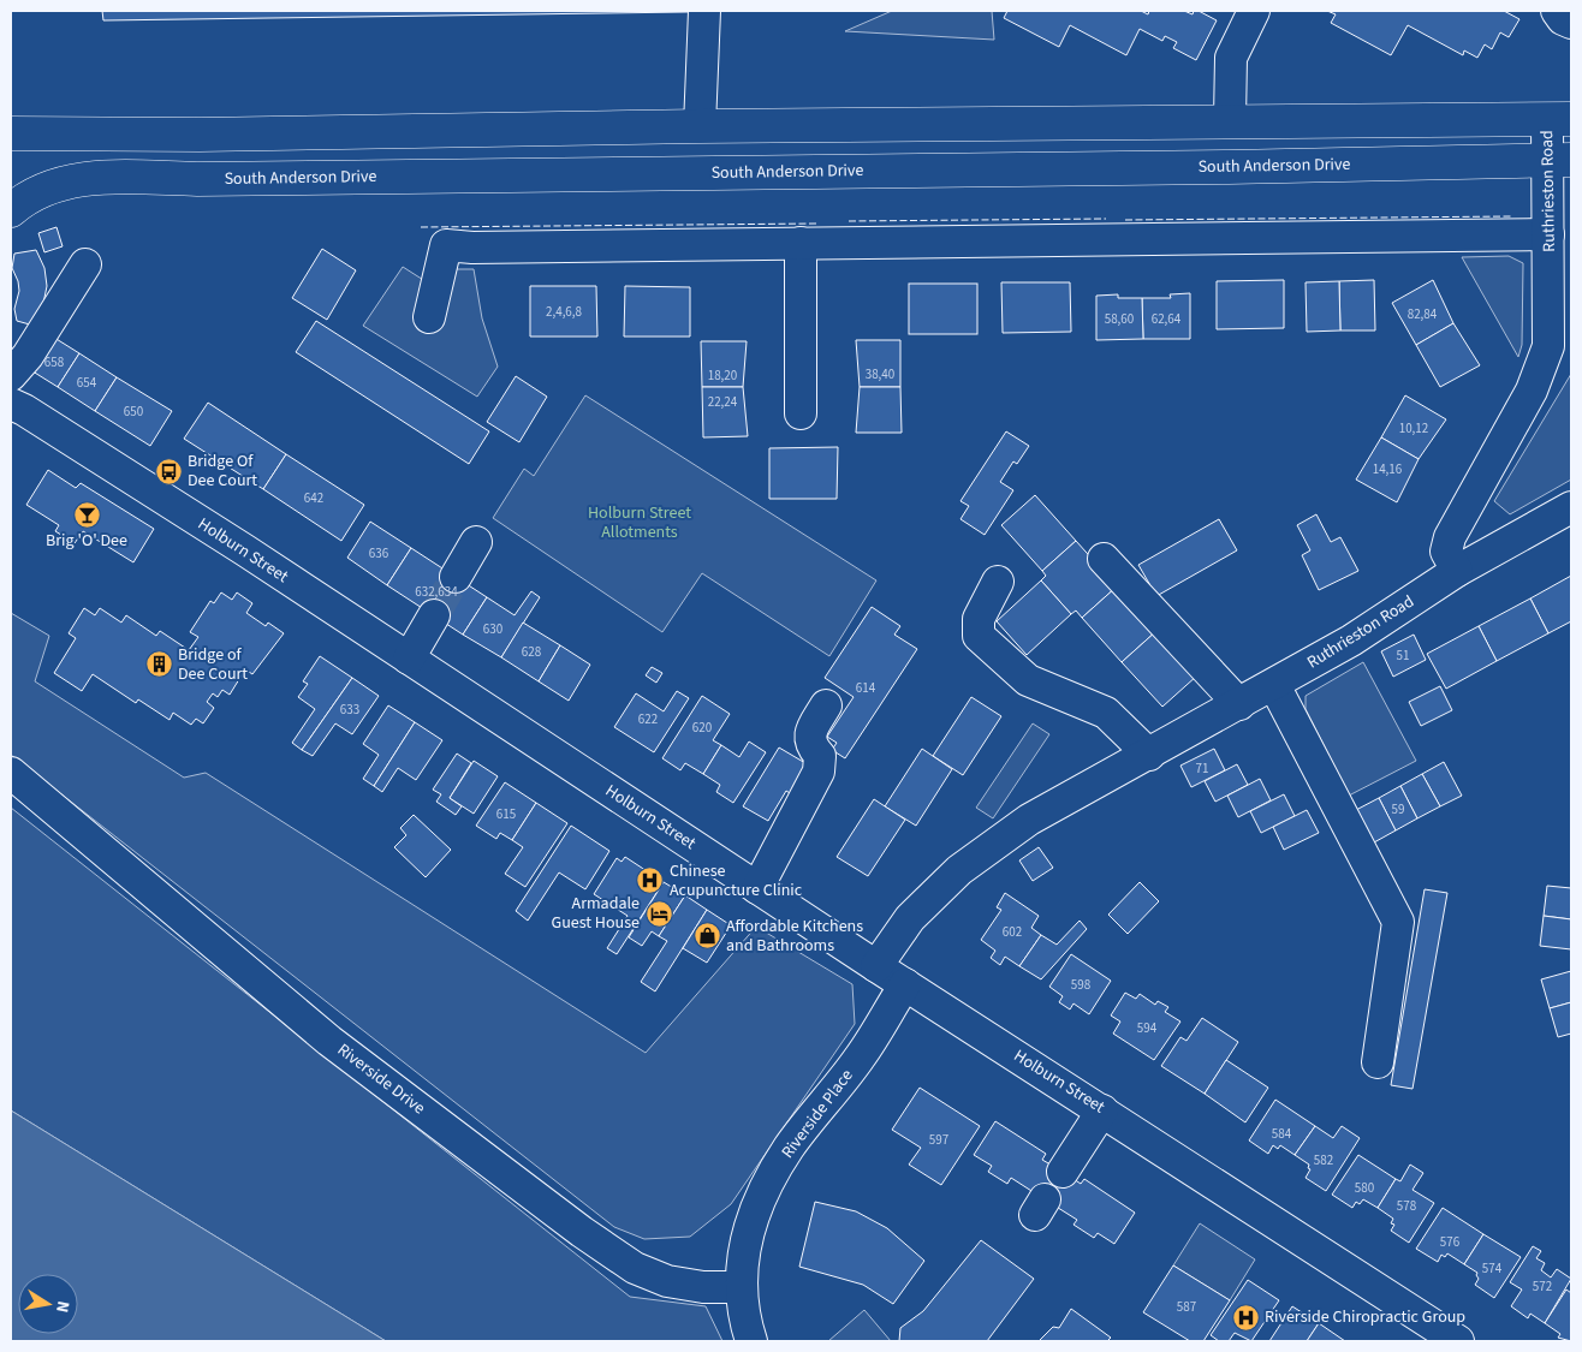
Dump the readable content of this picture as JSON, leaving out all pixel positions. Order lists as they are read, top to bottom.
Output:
{
  "streets": {
    "main road": ["South Anderson Drive"],
    "street": [
      "Ruthrieston Road",
      "Holburn Street",
      "Riverside Drive",
      "Riverside Place"
    ]
  },
  "crossings": [
    ["South Anderson Drive", "Ruthrieston Road"],
    ["Ruthrieston Road", "Holburn Street"],
    ["Holburn Street", "Riverside Place"],
    ["Riverside Drive", "Riverside Place"]
  ],
  "parks": ["Holburn Street Allotments"],
  "places": {
    "bus stop": ["Bridge Of Dee Court"],
    "bar": ["Brig 'O' Dee"],
    "building": ["Bridge of Dee Court"],
    "hospital": ["Chinese Acupuncture Clinic", "Riverside Chiropractic Group"],
    "hotel": ["Armadale Guest House"],
    "shop": ["Affordable Kitchens and Bathrooms"]
  },
  "house_numbers": [
    "2,4,6,8",
    "82,84",
    "58,60",
    "62,64",
    "658",
    "38,40",
    "18,20",
    "654",
    "22,24",
    "650",
    "10,12",
    "14,16",
    "642",
    "636",
    "632,634",
    "630",
    "628",
    "51",
    "614",
    "633",
    "622",
    "620",
    "71",
    "59",
    "615",
    "602",
    "598",
    "594",
    "584",
    "597",
    "582",
    "580",
    "578",
    "576",
    "574",
    "572",
    "587"
  ],
  "north": "right"
}
